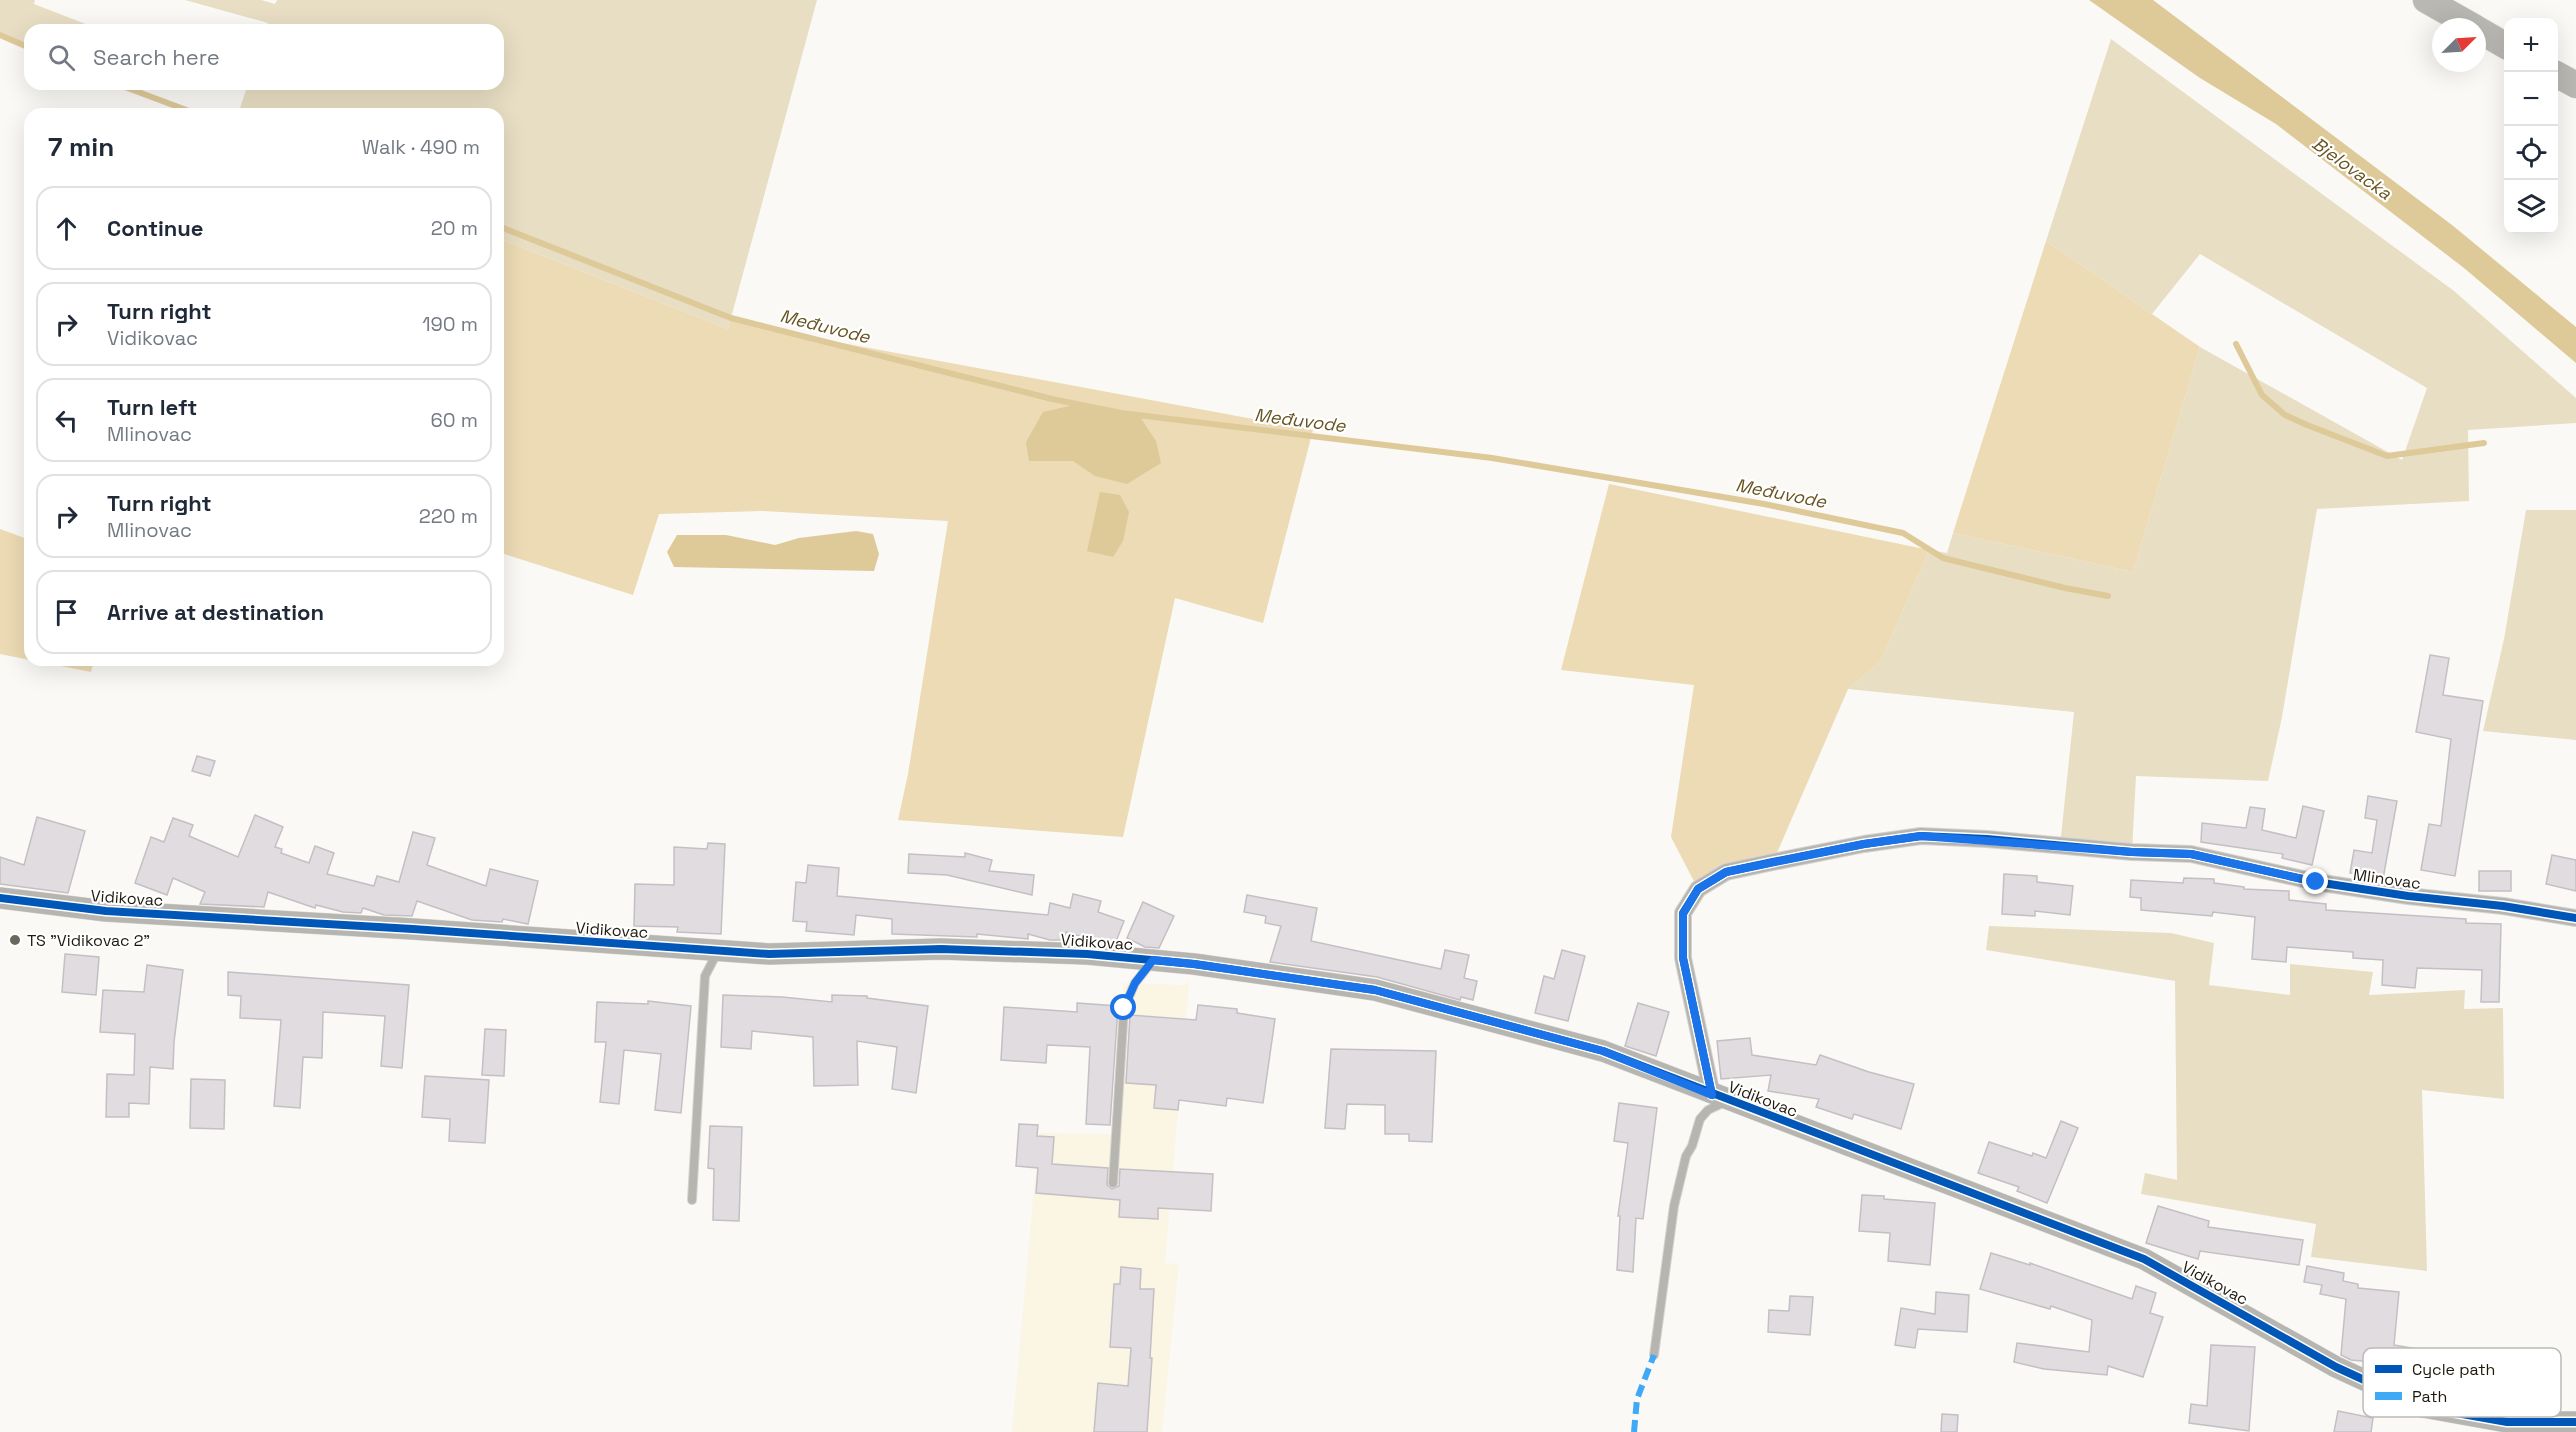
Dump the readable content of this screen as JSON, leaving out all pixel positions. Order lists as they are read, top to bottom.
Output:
{
  "streets": {
    "street": ["Mlinovac", "Vidikovac"]
  },
  "crossings": [
    ["Mlinovac", "Vidikovac"]
  ],
  "water": ["Bjelovacka", "Međuvode"],
  "places": ["TS \"Vidikovac 2\""],
  "legend": ["Cycle path", "Path"],
  "north": "top right",
  "page": {
    "map_buttons": ["+", "−"],
    "search": "Search here",
    "heading": ["7 min", "Walk · 490 m"],
    "list": [
      ["Continue", "20 m"],
      ["Turn right", "Vidikovac", "190 m"],
      ["Turn left", "Mlinovac", "60 m"],
      ["Turn right", "Mlinovac", "220 m"],
      "Arrive at destination"
    ]
  }
}
